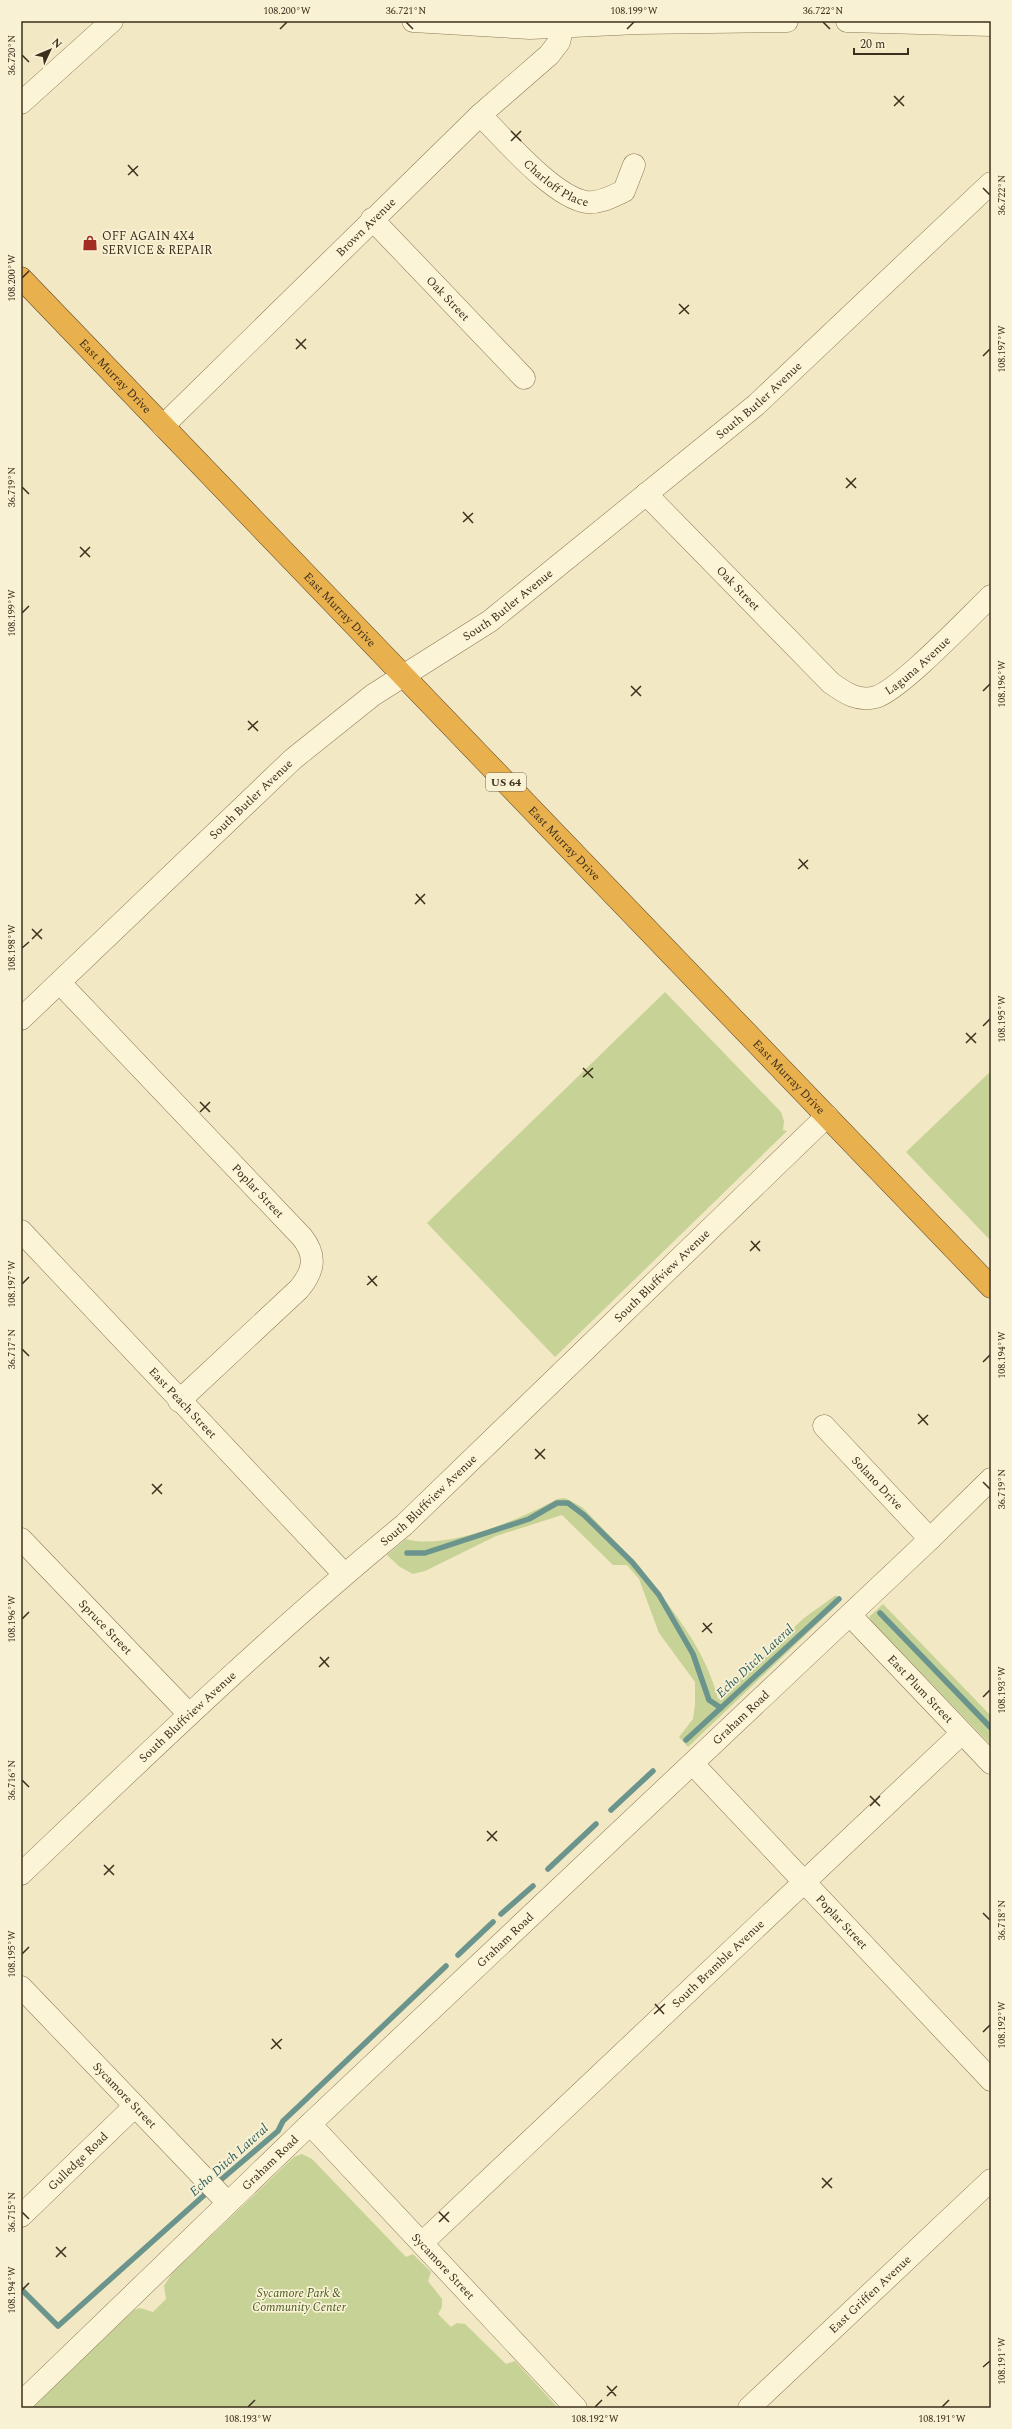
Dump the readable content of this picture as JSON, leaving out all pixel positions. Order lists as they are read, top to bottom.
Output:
{
  "streets": {
    "highway": ["East Murray Drive", "US 64"],
    "street": [
      "Charloff Place",
      "Brown Avenue",
      "Oak Street",
      "South Butler Avenue",
      "Laguna Avenue",
      "Poplar Street",
      "South Bluffview Avenue",
      "East Peach Street",
      "Solano Drive",
      "Spruce Street",
      "East Plum Street",
      "Graham Road",
      "South Bramble Avenue",
      "Sycamore Street",
      "Gulledge Road",
      "East Griffen Avenue"
    ]
  },
  "crossings": [
    ["Charloff Place", "Brown Avenue"],
    ["Brown Avenue", "Oak Street"],
    ["Brown Avenue", "East Murray Drive"],
    ["Oak Street", "South Butler Avenue"],
    ["Oak Street", "Laguna Avenue"],
    ["East Murray Drive", "South Butler Avenue"],
    ["East Murray Drive", "South Bluffview Avenue"],
    ["South Butler Avenue", "Poplar Street"],
    ["Poplar Street", "East Peach Street"],
    ["Poplar Street", "Graham Road"],
    ["Poplar Street", "South Bramble Avenue"],
    ["South Bluffview Avenue", "East Peach Street"],
    ["South Bluffview Avenue", "Spruce Street"],
    ["Solano Drive", "Graham Road"],
    ["East Plum Street", "Graham Road"],
    ["East Plum Street", "South Bramble Avenue"],
    ["Graham Road", "Sycamore Street"],
    ["South Bramble Avenue", "Sycamore Street"],
    ["Sycamore Street", "Gulledge Road"]
  ],
  "water": ["Echo Ditch Lateral"],
  "parks": ["Sycamore Park & Community Center"],
  "places": {
    "shop": ["OFF AGAIN 4X4 SERVICE & REPAIR"]
  },
  "scale_bar": "20 m",
  "north": "top right",
  "coordinates": [
    "108.200°W",
    "36.721°N",
    "108.199°W",
    "36.722°N",
    "36.720°N",
    "108.197°W",
    "36.719°N",
    "108.196°W",
    "108.198°W",
    "108.195°W",
    "36.717°N",
    "108.194°W",
    "108.193°W",
    "36.716°N",
    "36.718°N",
    "108.192°W",
    "36.715°N",
    "108.191°W"
  ]
}
